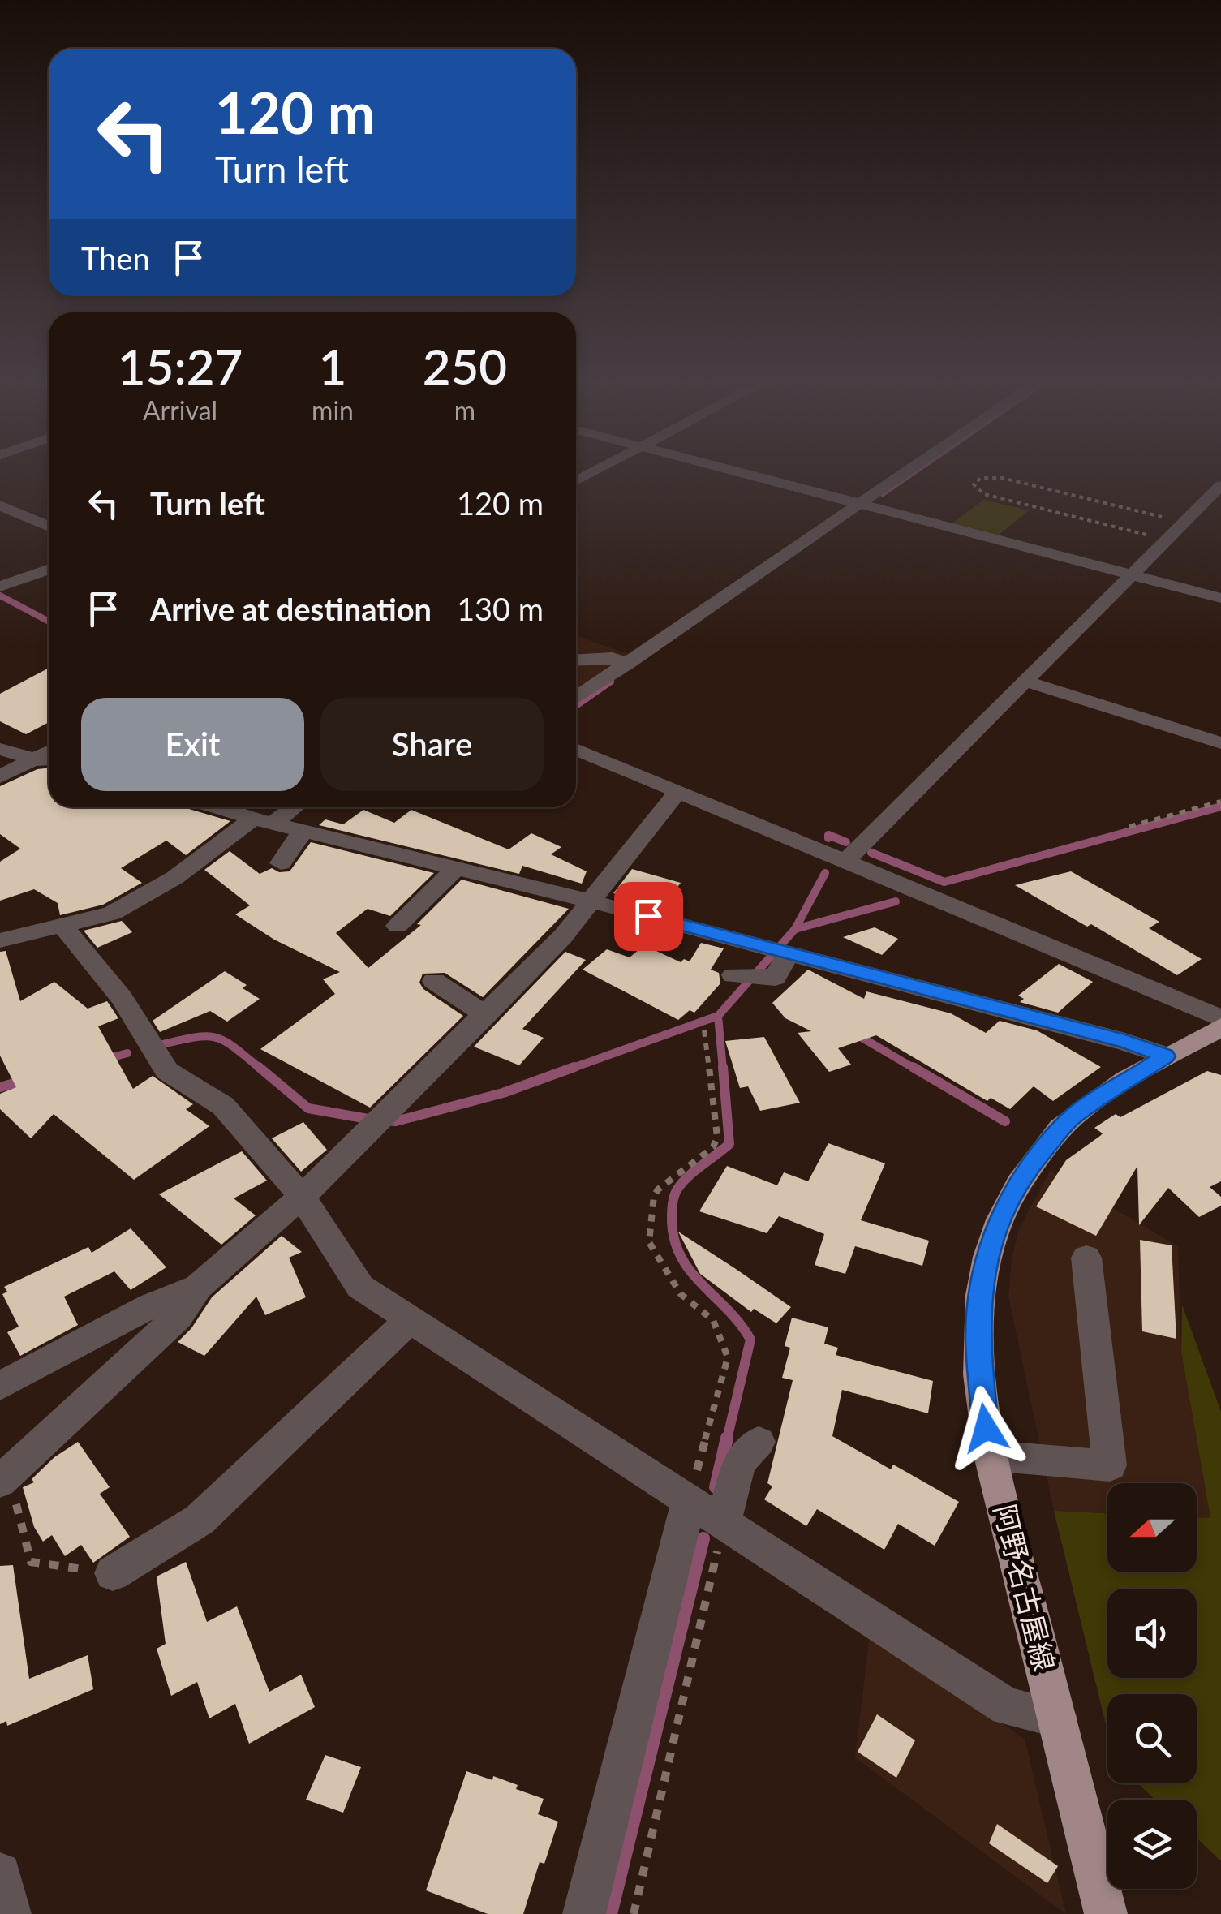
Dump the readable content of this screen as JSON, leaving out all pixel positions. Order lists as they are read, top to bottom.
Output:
{
  "streets": {
    "main road": ["阿野名古屋線"]
  },
  "north": "left",
  "page": {
    "turn": ["120 m", "Turn left"],
    "then": "Then",
    "eta": [
      "15:27",
      "Arrival",
      "1",
      "min",
      "250",
      "m"
    ],
    "list": [
      {
        "name": "Turn left",
        "value": "120 m"
      },
      {
        "name": "Arrive at destination",
        "value": "130 m"
      }
    ],
    "buttons": ["Exit", "Share"]
  }
}
